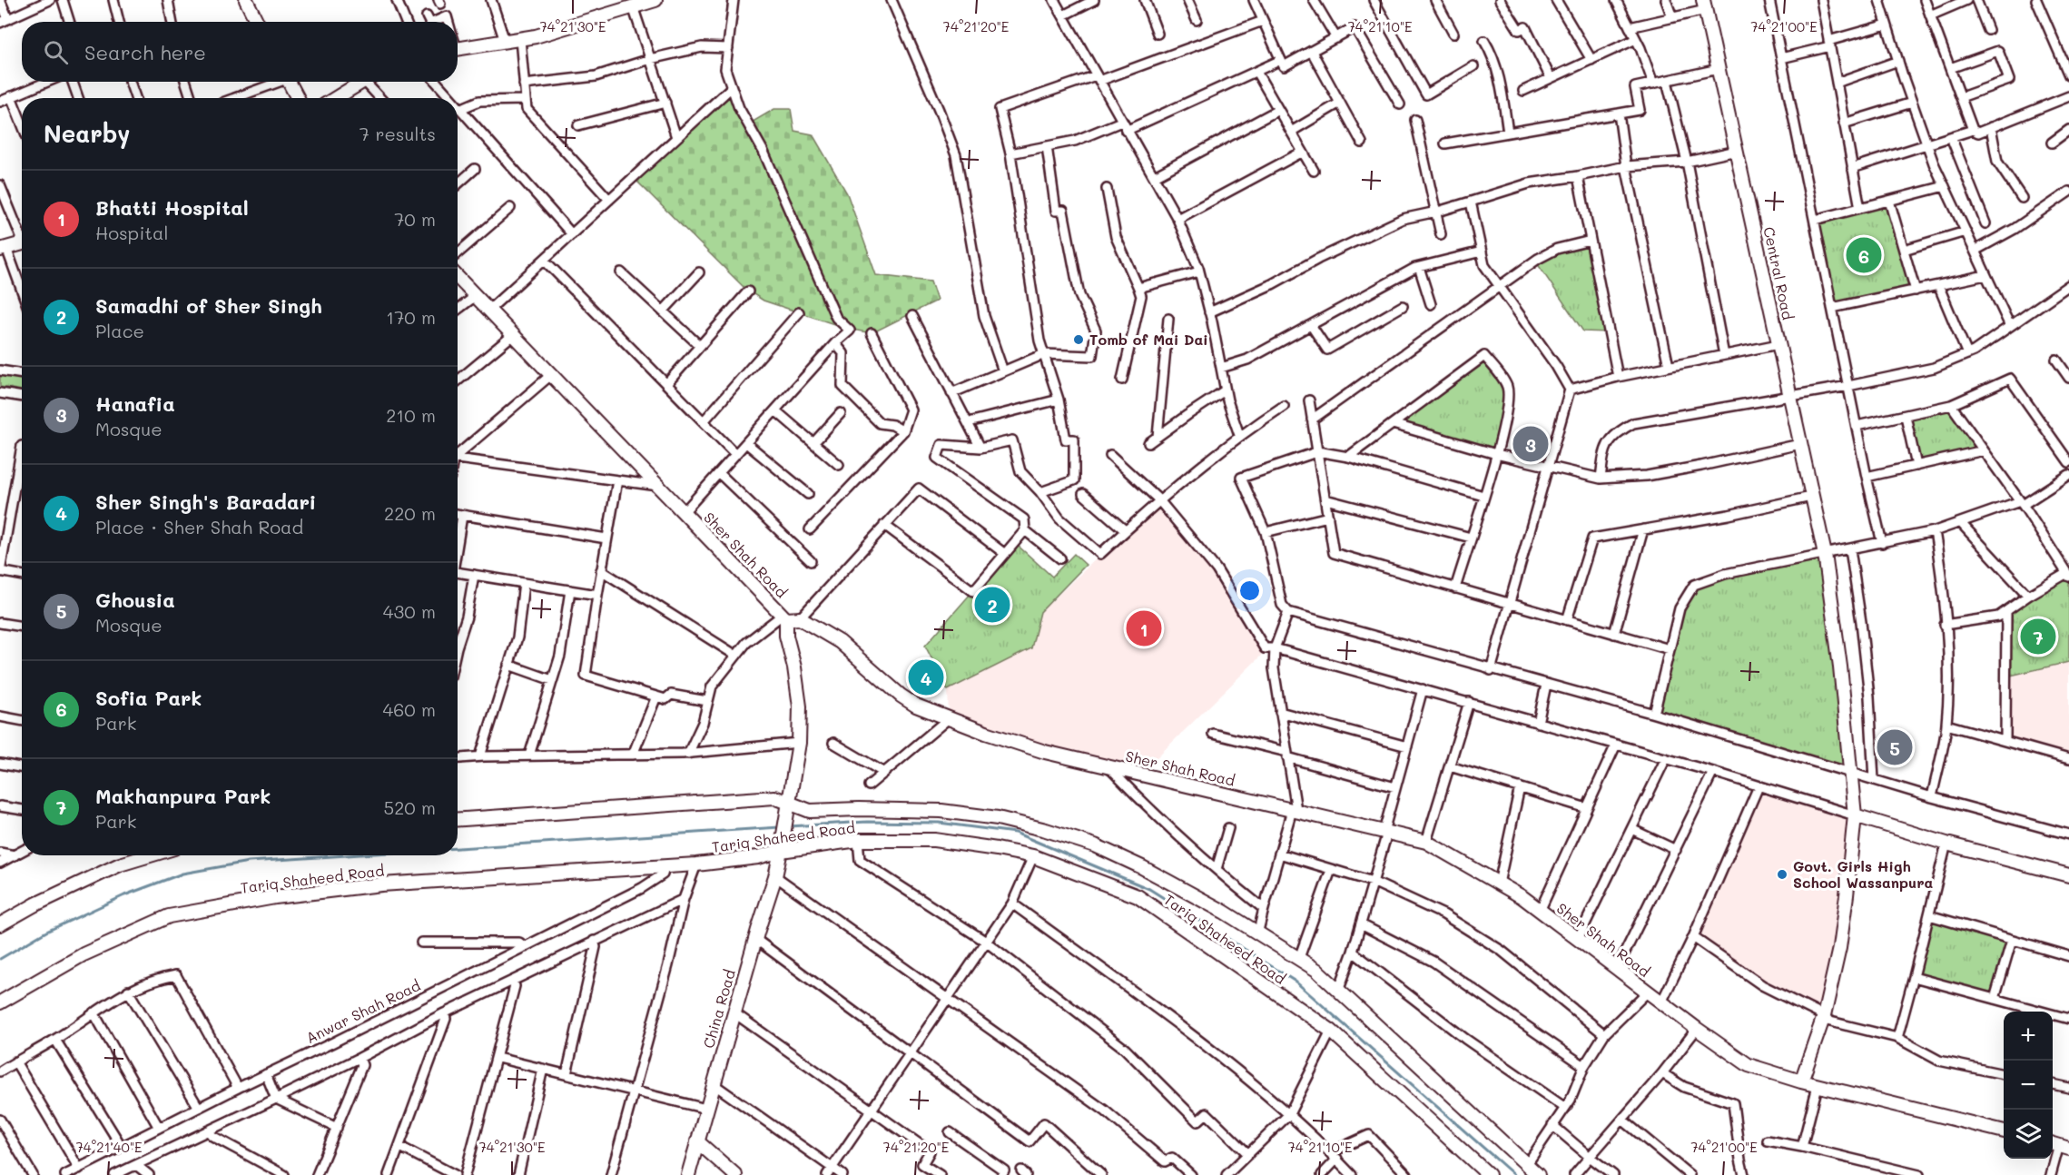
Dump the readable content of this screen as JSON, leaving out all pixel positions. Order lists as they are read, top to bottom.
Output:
{
  "streets": {
    "main road": [
      "Central Road",
      "Sher Shah Road",
      "Tariq Shaheed Road",
      "China Road"
    ],
    "street": ["Anwar Shah Road"]
  },
  "crossings": [
    ["Central Road", "Sher Shah Road"],
    ["Tariq Shaheed Road", "China Road"],
    ["Tariq Shaheed Road", "Anwar Shah Road"]
  ],
  "places": ["Tomb of Mai Dai", "Govt. Girls High School Wassanpura"],
  "page": {
    "search": "Search here",
    "heading": ["Nearby", "7 results"],
    "list": [
      {
        "mark": "1",
        "name": "Bhatti Hospital",
        "note": "Hospital",
        "value": "70 m"
      },
      {
        "mark": "2",
        "name": "Samadhi of Sher Singh",
        "note": "Place",
        "value": "170 m"
      },
      {
        "mark": "3",
        "name": "Hanafia",
        "note": "Mosque",
        "value": "210 m"
      },
      {
        "mark": "4",
        "name": "Sher Singh's Baradari",
        "note": "Place · Sher Shah Road",
        "value": "220 m"
      },
      {
        "mark": "5",
        "name": "Ghousia",
        "note": "Mosque",
        "value": "430 m"
      },
      {
        "mark": "6",
        "name": "Sofia Park",
        "note": "Park",
        "value": "460 m"
      },
      {
        "mark": "7",
        "name": "Makhanpura Park",
        "note": "Park",
        "value": "520 m"
      }
    ],
    "pins": [
      "6",
      "3",
      "2",
      "1",
      "7",
      "4",
      "5"
    ],
    "map_buttons": ["+", "−"]
  },
  "coordinates": [
    "74°21'30\"E",
    "74°21'20\"E",
    "74°21'10\"E",
    "74°21'00\"E",
    "74°21'40\"E"
  ]
}
